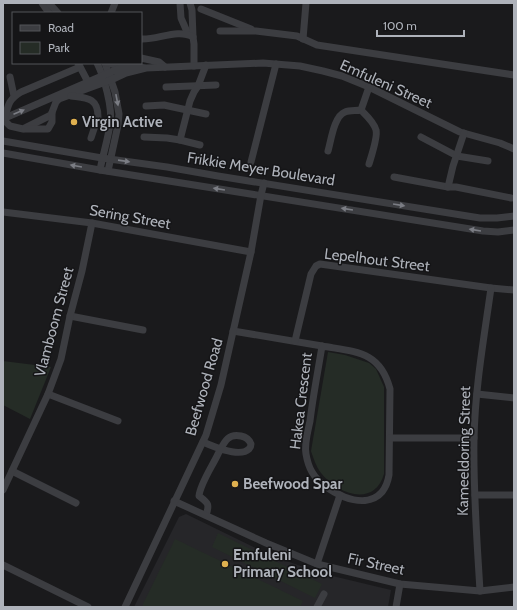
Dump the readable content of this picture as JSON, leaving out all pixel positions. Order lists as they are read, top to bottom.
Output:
{
  "streets": {
    "street": [
      "Emfuleni Street",
      "Frikkie Meyer Boulevard",
      "Sering Street",
      "Lepelhout Street",
      "Vlamboom Street",
      "Beefwood Road",
      "Hakea Crescent",
      "Kameeldoring Street",
      "Fir Street"
    ]
  },
  "crossings": [
    ["Frikkie Meyer Boulevard", "Beefwood Road"],
    ["Sering Street", "Vlamboom Street"],
    ["Sering Street", "Beefwood Road"],
    ["Lepelhout Street", "Hakea Crescent"],
    ["Lepelhout Street", "Kameeldoring Street"],
    ["Beefwood Road", "Hakea Crescent"],
    ["Beefwood Road", "Fir Street"],
    ["Kameeldoring Street", "Fir Street"]
  ],
  "places": ["Virgin Active", "Beefwood Spar", "Emfuleni Primary School"],
  "legend": ["Road", "Park"],
  "scale_bar": "100 m"
}
